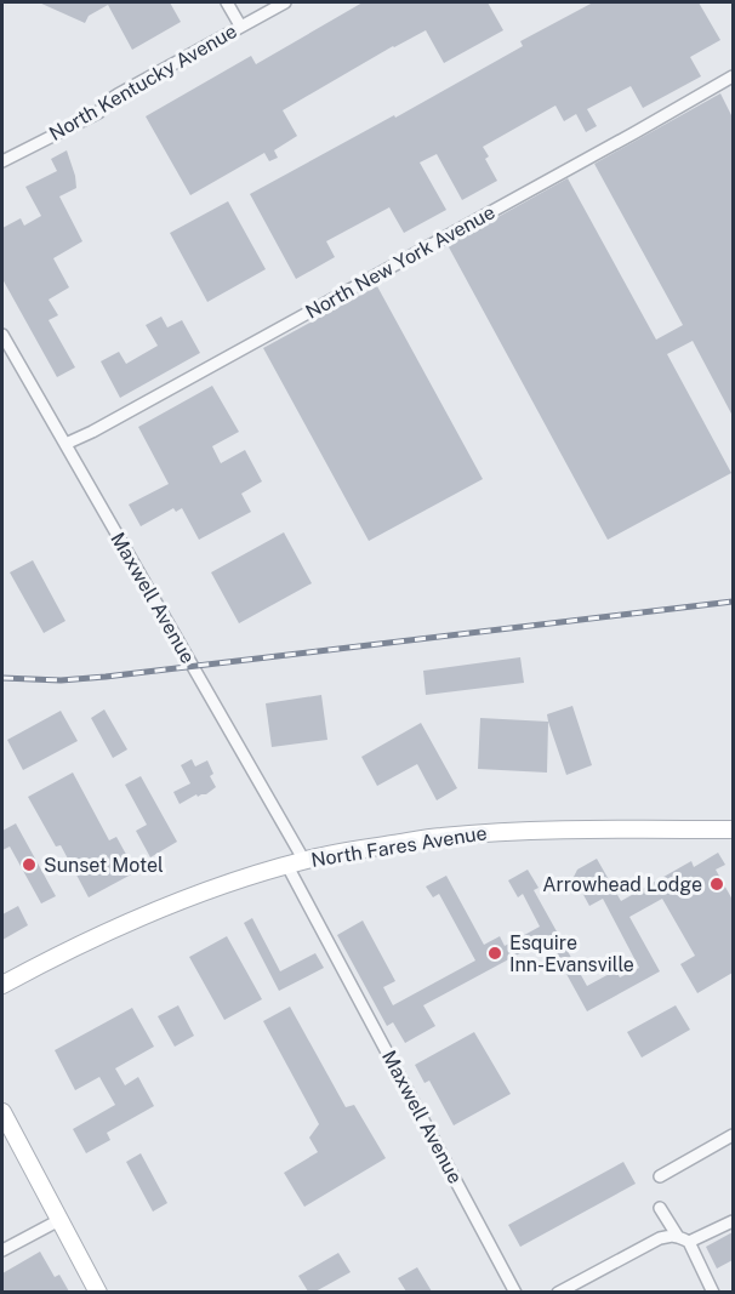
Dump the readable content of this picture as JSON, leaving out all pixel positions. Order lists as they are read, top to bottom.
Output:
{
  "streets": {
    "street": [
      "North Kentucky Avenue",
      "North New York Avenue",
      "Maxwell Avenue",
      "North Fares Avenue"
    ]
  },
  "crossings": [
    ["North New York Avenue", "Maxwell Avenue"],
    ["Maxwell Avenue", "North Fares Avenue"]
  ],
  "places": ["Sunset Motel", "Arrowhead Lodge", "Esquire Inn-Evansville"]
}
